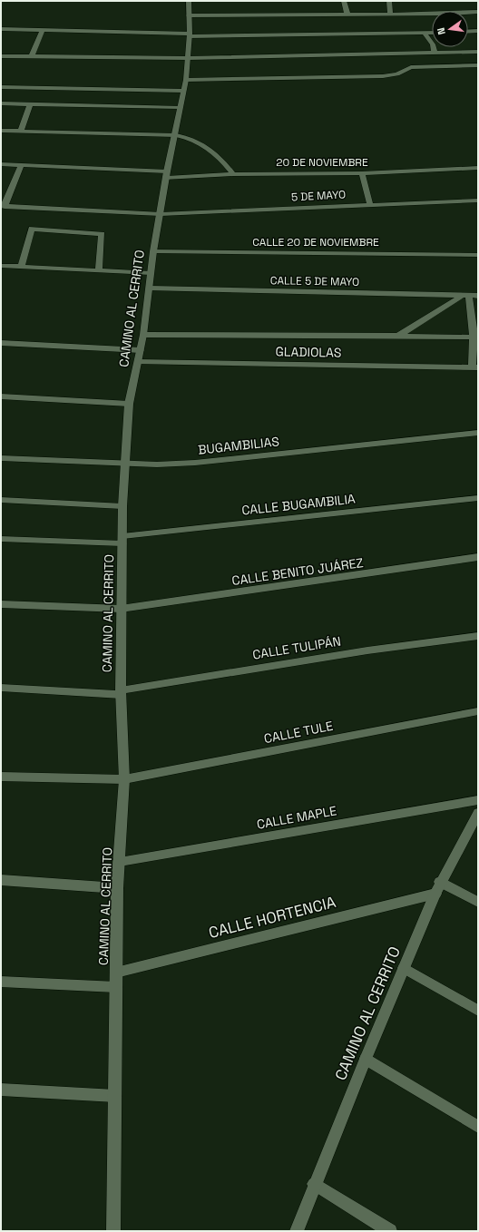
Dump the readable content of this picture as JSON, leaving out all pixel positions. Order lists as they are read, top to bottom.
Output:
{
  "streets": {
    "street": [
      "20 DE NOVIEMBRE",
      "5 DE MAYO",
      "CALLE 20 DE NOVIEMBRE",
      "CALLE 5 DE MAYO",
      "CAMINO AL CERRITO",
      "GLADIOLAS",
      "BUGAMBILIAS",
      "CALLE BUGAMBILIA",
      "CALLE BENITO JUÁREZ",
      "CALLE TULIPÁN",
      "CALLE TULE",
      "CALLE MAPLE",
      "CALLE HORTENCIA"
    ]
  },
  "crossings": [
    ["20 DE NOVIEMBRE", "CAMINO AL CERRITO"],
    ["5 DE MAYO", "CAMINO AL CERRITO"],
    ["CALLE 20 DE NOVIEMBRE", "CAMINO AL CERRITO"],
    ["CALLE 5 DE MAYO", "CAMINO AL CERRITO"],
    ["CAMINO AL CERRITO", "GLADIOLAS"],
    ["CAMINO AL CERRITO", "BUGAMBILIAS"],
    ["CAMINO AL CERRITO", "CALLE BUGAMBILIA"],
    ["CAMINO AL CERRITO", "CALLE BENITO JUÁREZ"],
    ["CAMINO AL CERRITO", "CALLE TULIPÁN"],
    ["CAMINO AL CERRITO", "CALLE TULE"],
    ["CAMINO AL CERRITO", "CALLE MAPLE"],
    ["CAMINO AL CERRITO", "CALLE HORTENCIA"]
  ],
  "north": "left"
}
